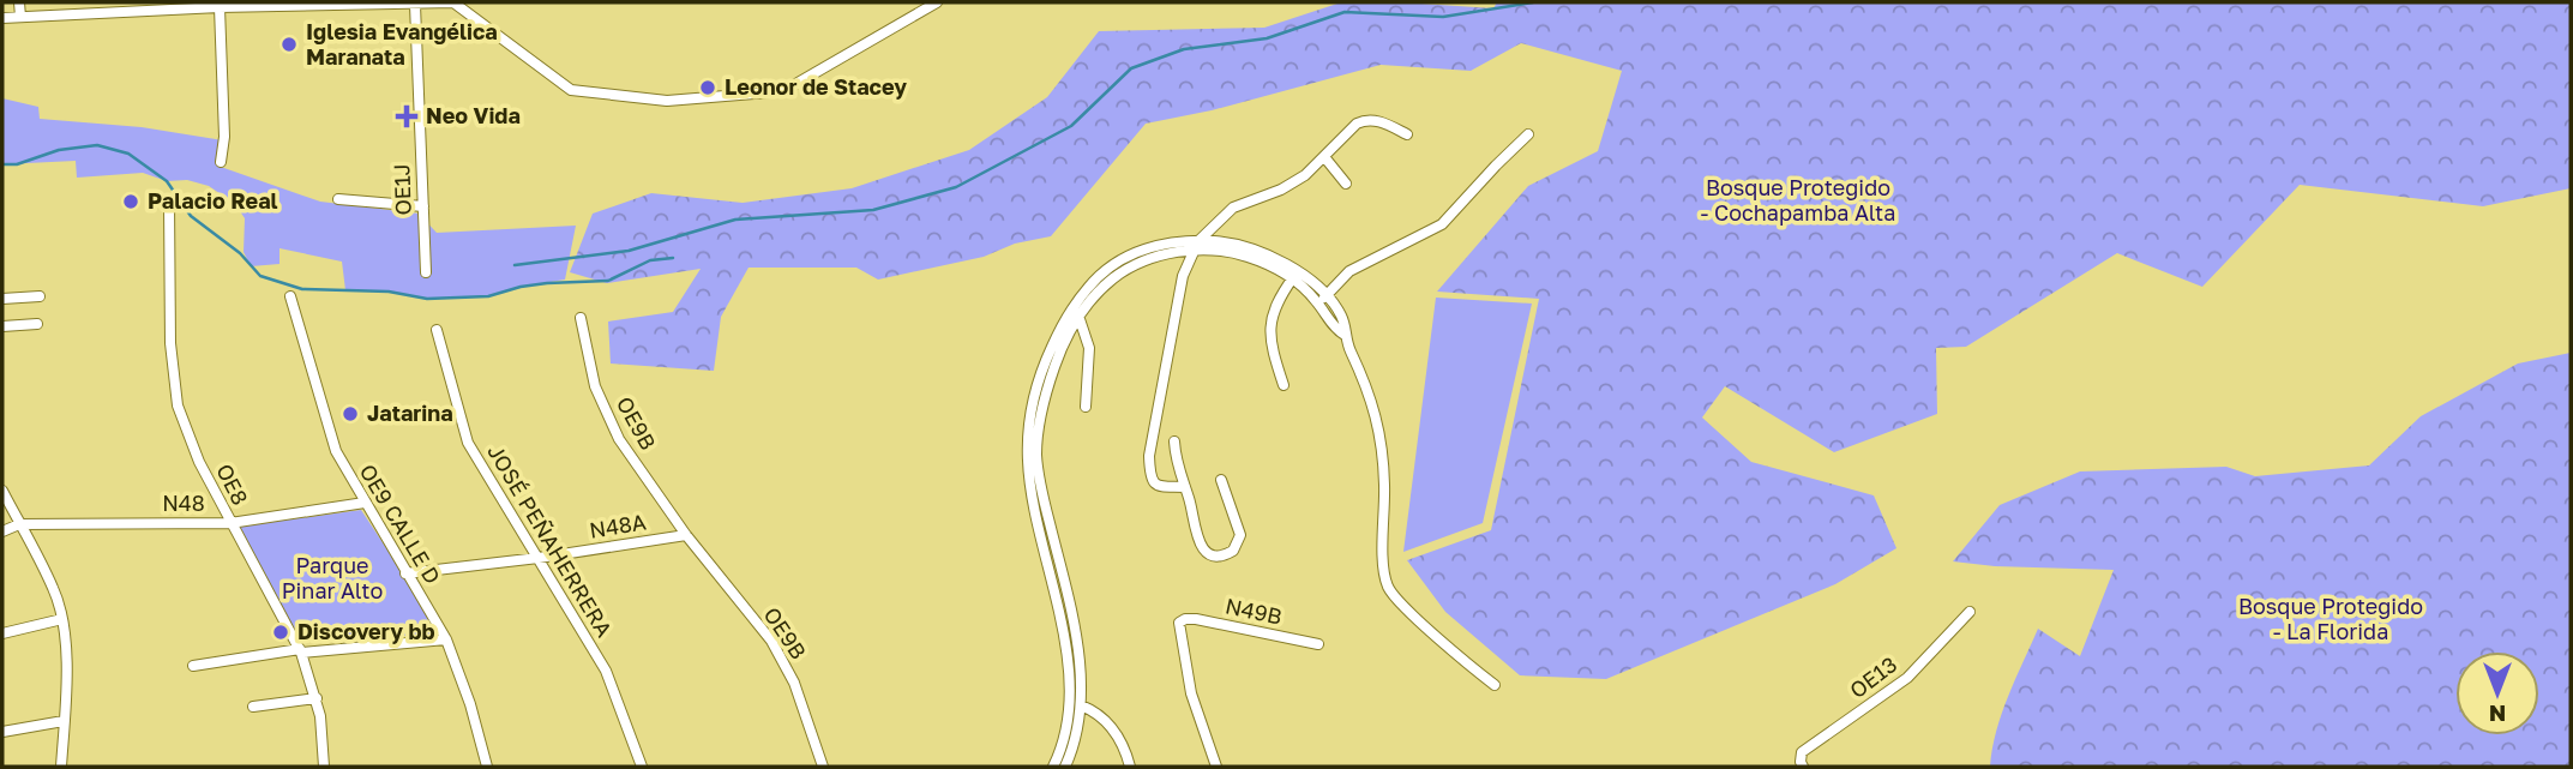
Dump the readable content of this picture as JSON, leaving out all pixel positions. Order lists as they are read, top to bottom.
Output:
{
  "streets": {
    "street": [
      "OE1J",
      "OE9B",
      "OE8",
      "N48",
      "OE9 CALLE D",
      "N48A",
      "JOSÉ PEÑAHERRERA",
      "N49B",
      "OE13"
    ]
  },
  "crossings": [
    ["OE9B", "N48A"],
    ["OE8", "N48"],
    ["N48", "OE9 CALLE D"],
    ["OE9 CALLE D", "N48A"],
    ["N48A", "JOSÉ PEÑAHERRERA"]
  ],
  "parks": ["Bosque Protegido - Cochapamba Alta", "Parque Pinar Alto", "Bosque Protegido - La Florida"],
  "places": {
    "other": [
      "Iglesia Evangélica Maranata",
      "Leonor de Stacey",
      "Palacio Real",
      "Jatarina",
      "Discovery bb"
    ],
    "health": ["Neo Vida"]
  },
  "north": "bottom"
}
